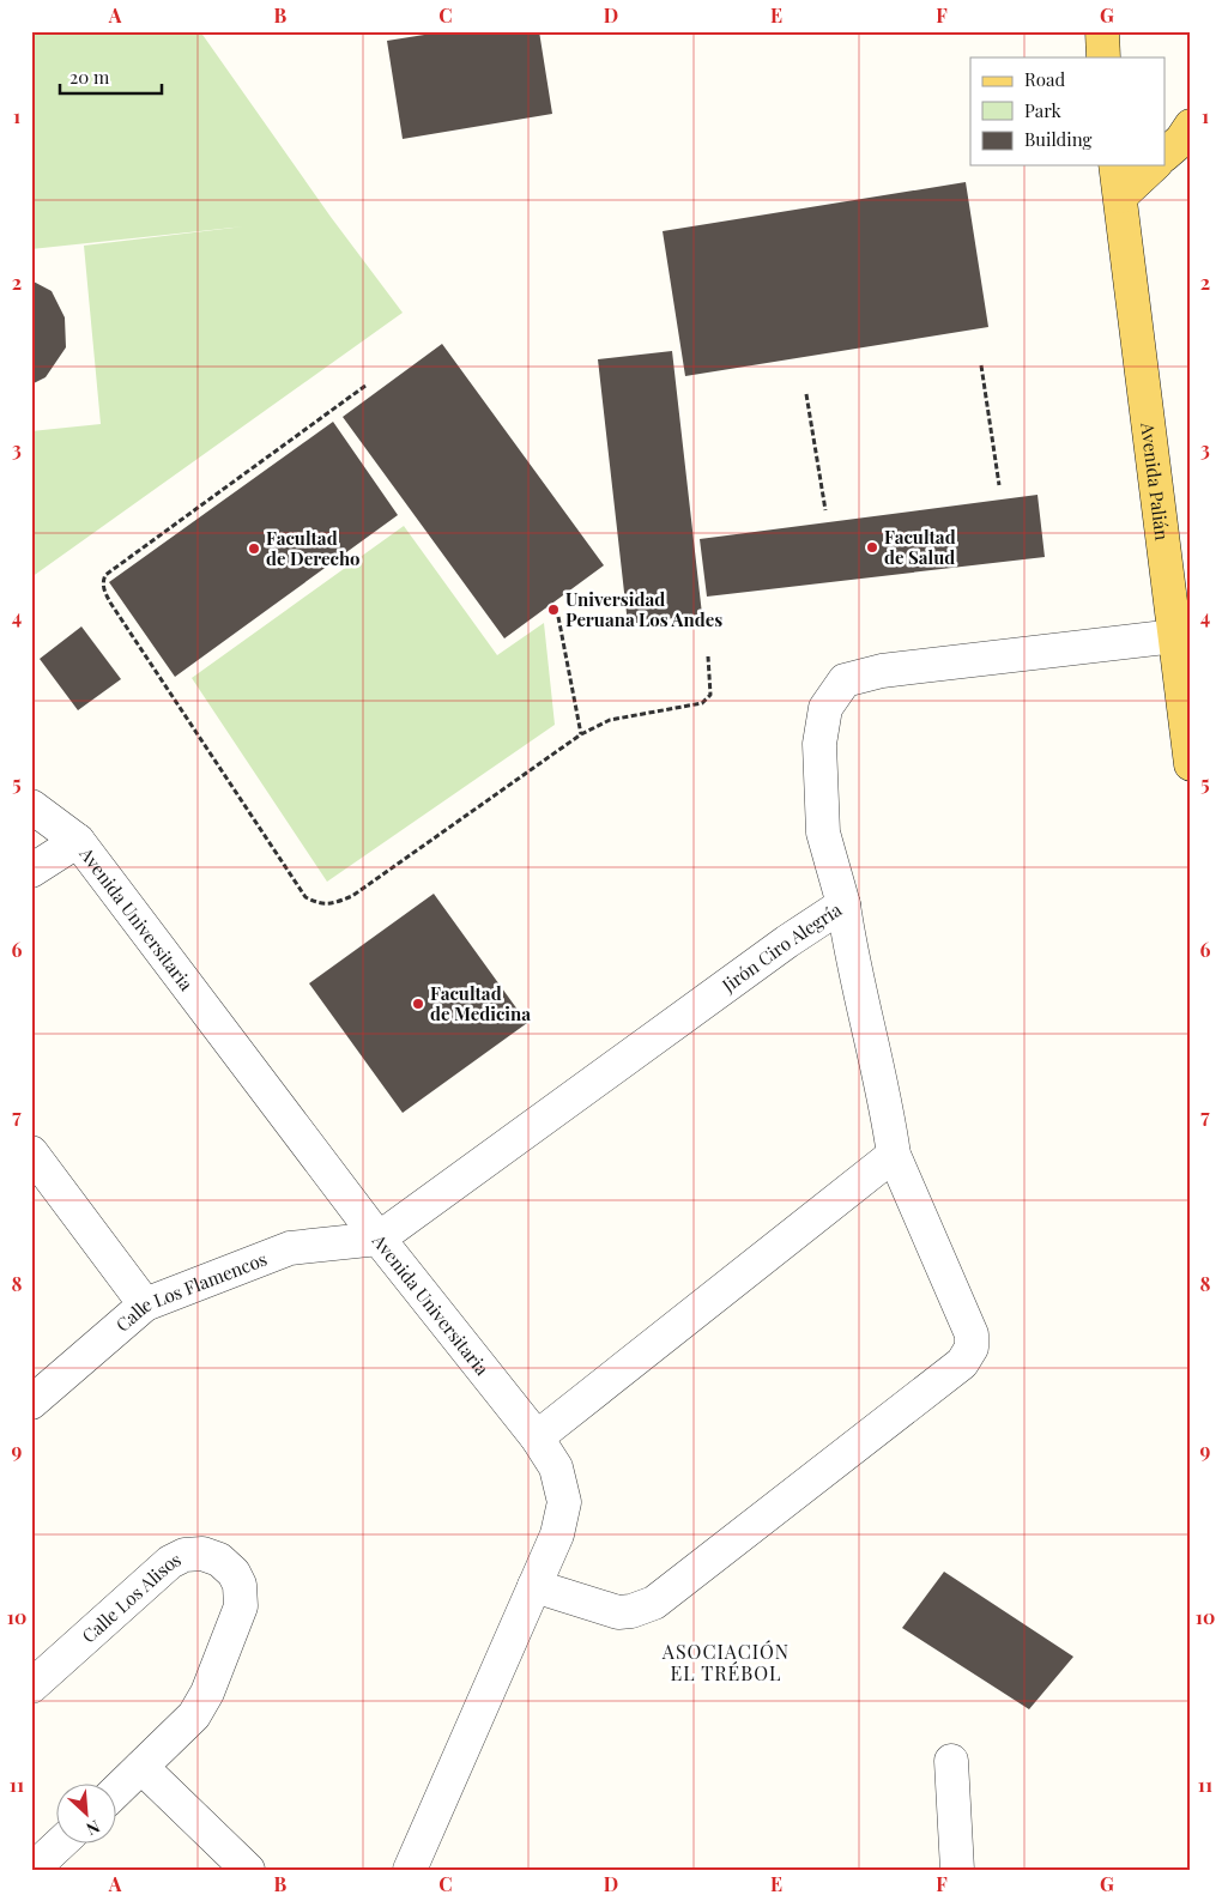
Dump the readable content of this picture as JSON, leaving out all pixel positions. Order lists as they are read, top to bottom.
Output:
{
  "streets": {
    "main road": ["Avenida Palián"],
    "street": [
      "Avenida Universitaria",
      "Jirón Ciro Alegría",
      "Calle Los Flamencos",
      "Calle Los Alisos"
    ]
  },
  "crossings": [
    ["Avenida Palián", "Jirón Ciro Alegría"],
    ["Avenida Universitaria", "Jirón Ciro Alegría"],
    ["Avenida Universitaria", "Calle Los Flamencos"],
    ["Jirón Ciro Alegría", "Calle Los Flamencos"]
  ],
  "districts": ["ASOCIACIÓN EL TRÉBOL"],
  "places": [
    "Facultad de Salud",
    "Facultad de Derecho",
    "Universidad Peruana Los Andes",
    "Facultad de Medicina"
  ],
  "legend": ["Road", "Park", "Building"],
  "scale_bar": "20 m",
  "north": "bottom right",
  "grid": {
    "columns": [
      "A",
      "B",
      "C",
      "D",
      "E",
      "F",
      "G"
    ],
    "rows": [
      "1",
      "2",
      "3",
      "4",
      "5",
      "6",
      "7",
      "8",
      "9",
      "10",
      "11"
    ]
  }
}
